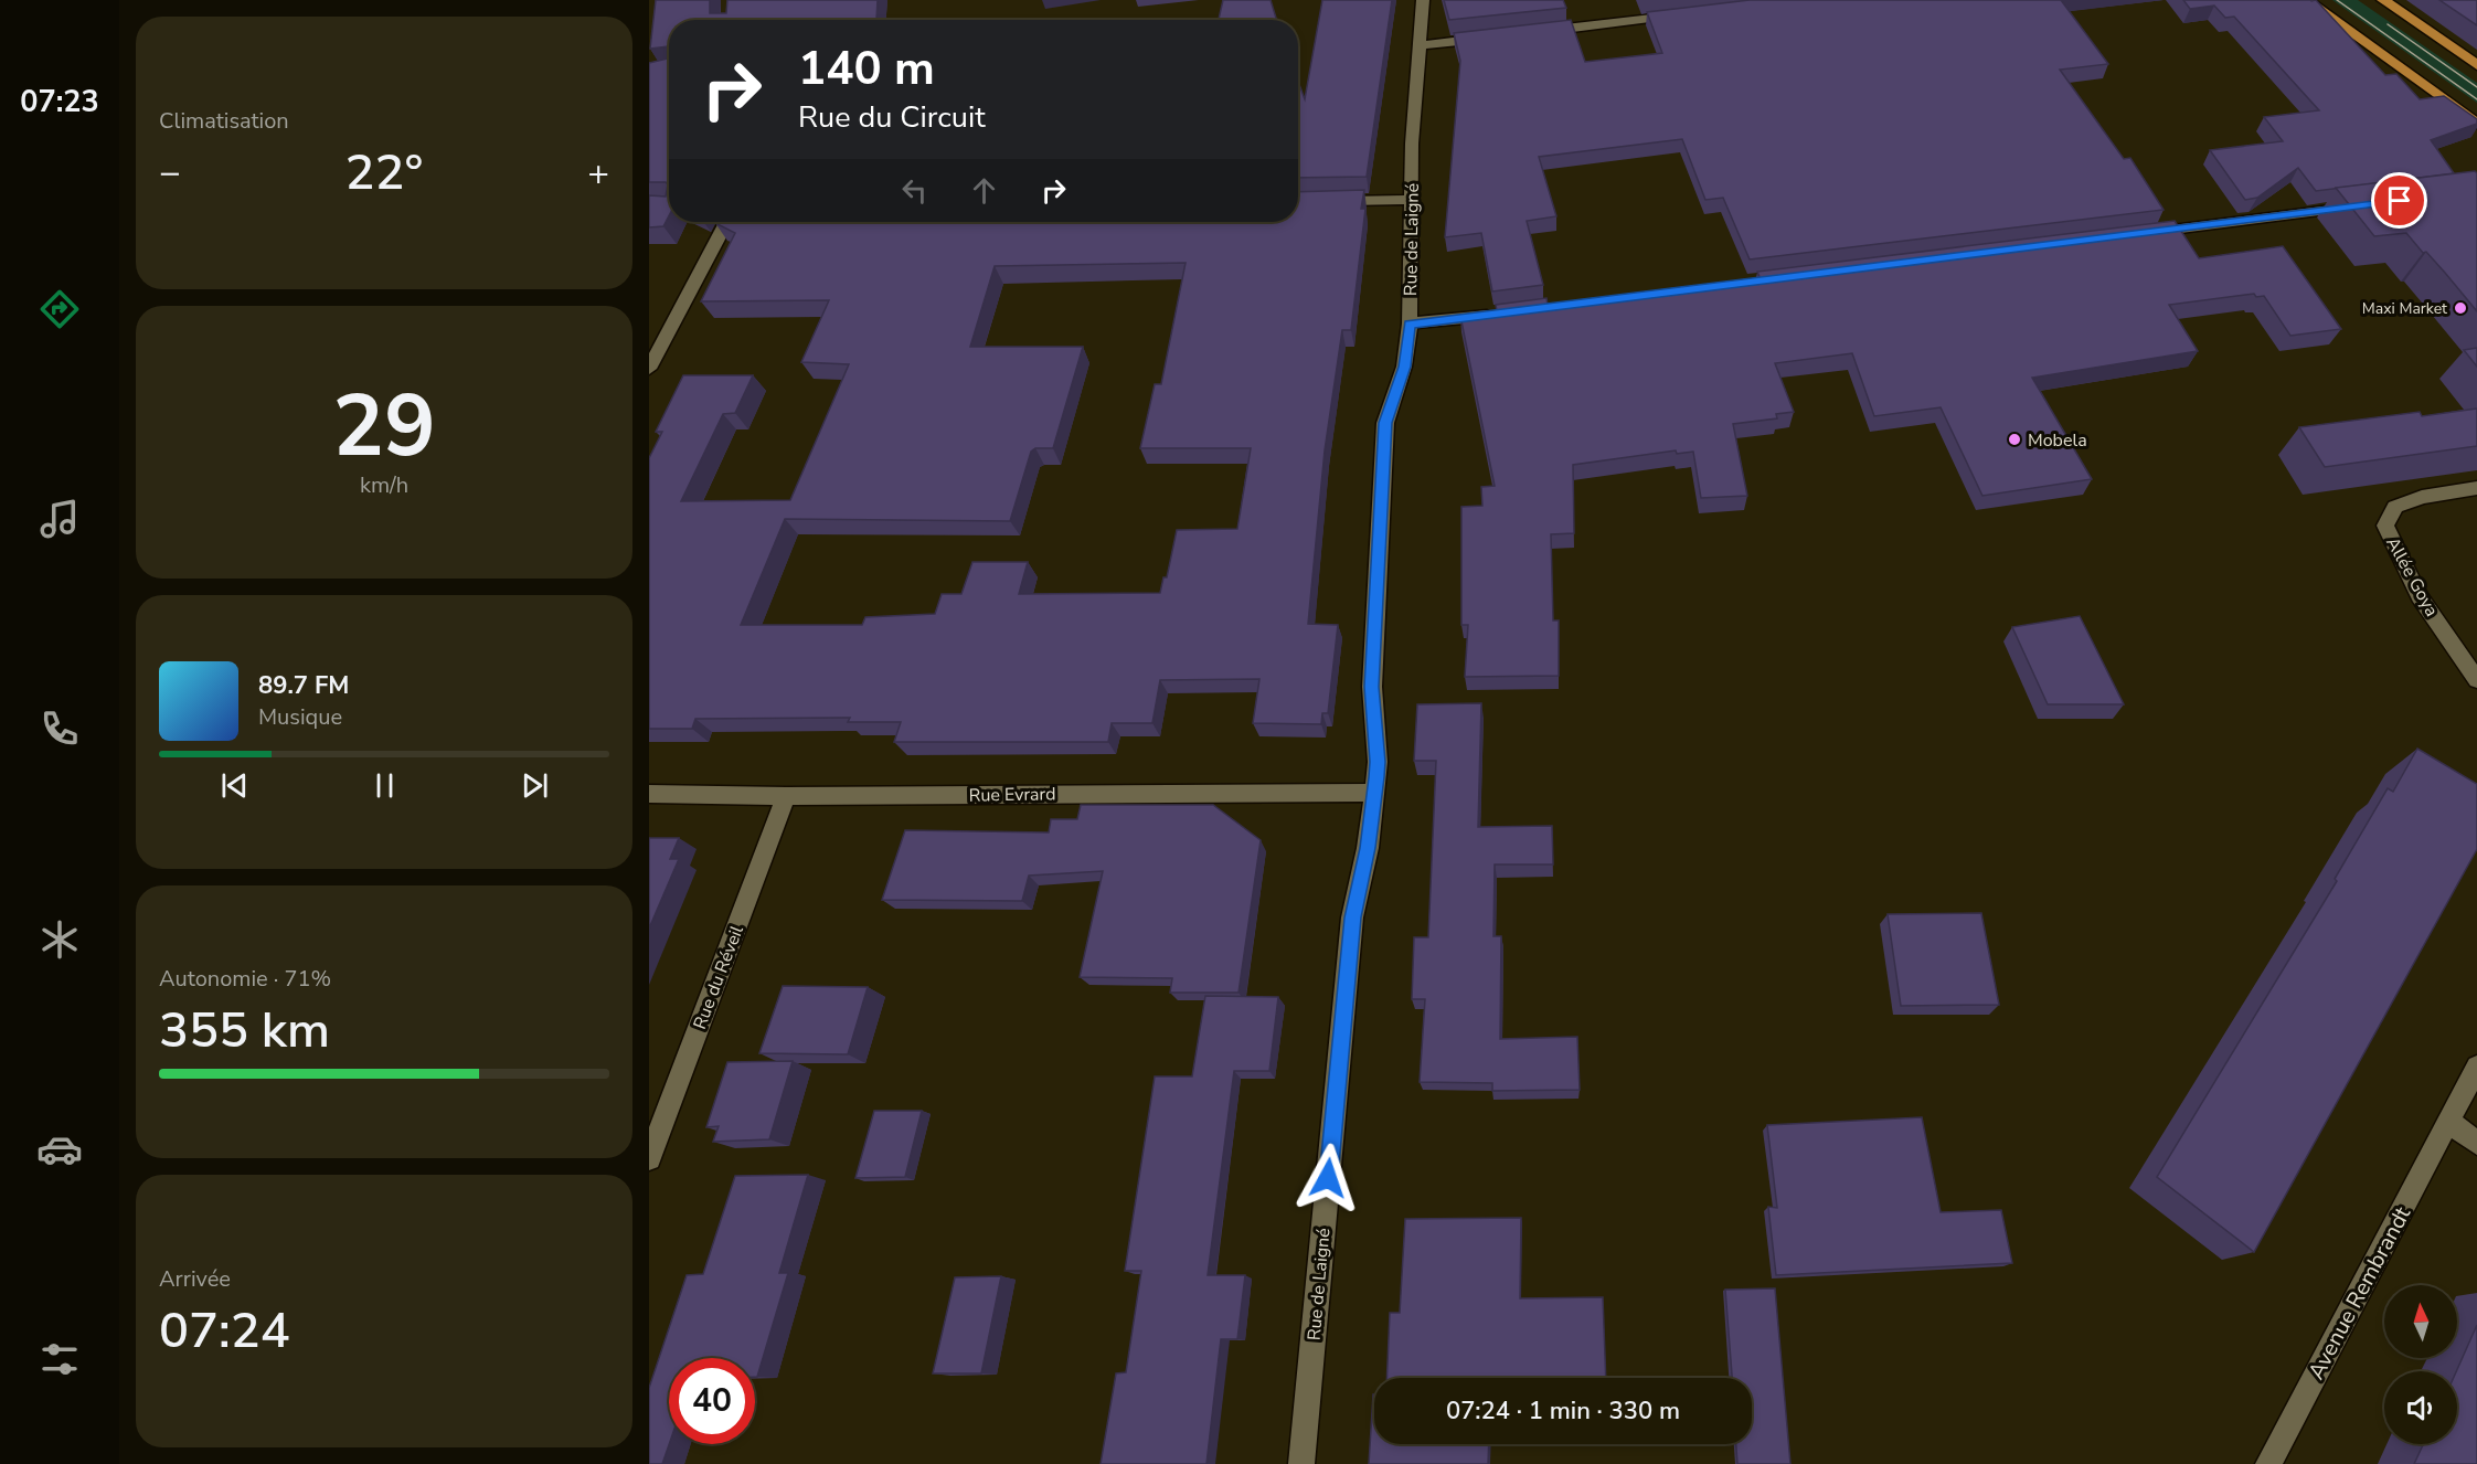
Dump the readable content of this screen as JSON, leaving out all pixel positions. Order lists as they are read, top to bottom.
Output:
{
  "streets": {
    "street": [
      "Rue de Laigné",
      "Allée Goya",
      "Rue Evrard",
      "Rue du Réveil",
      "Avenue Rembrandt"
    ]
  },
  "crossings": [
    ["Rue de Laigné", "Rue Evrard"],
    ["Rue Evrard", "Rue du Réveil"]
  ],
  "places": ["Maxi Market", "Mobela"],
  "north": "top",
  "page": {
    "tabs": "07:23",
    "tile": [
      "Climatisation",
      ["29", "km/h"],
      ["Autonomie · 71%", "355 km"],
      ["Arrivée", "07:24"]
    ],
    "turn": ["140 m", "Rue du Circuit"],
    "heat": ["−", "22°", "+"],
    "song": ["89.7 FM", "Musique"],
    "limit": "40",
    "trip": "07:24 · 1 min · 330 m"
  }
}
